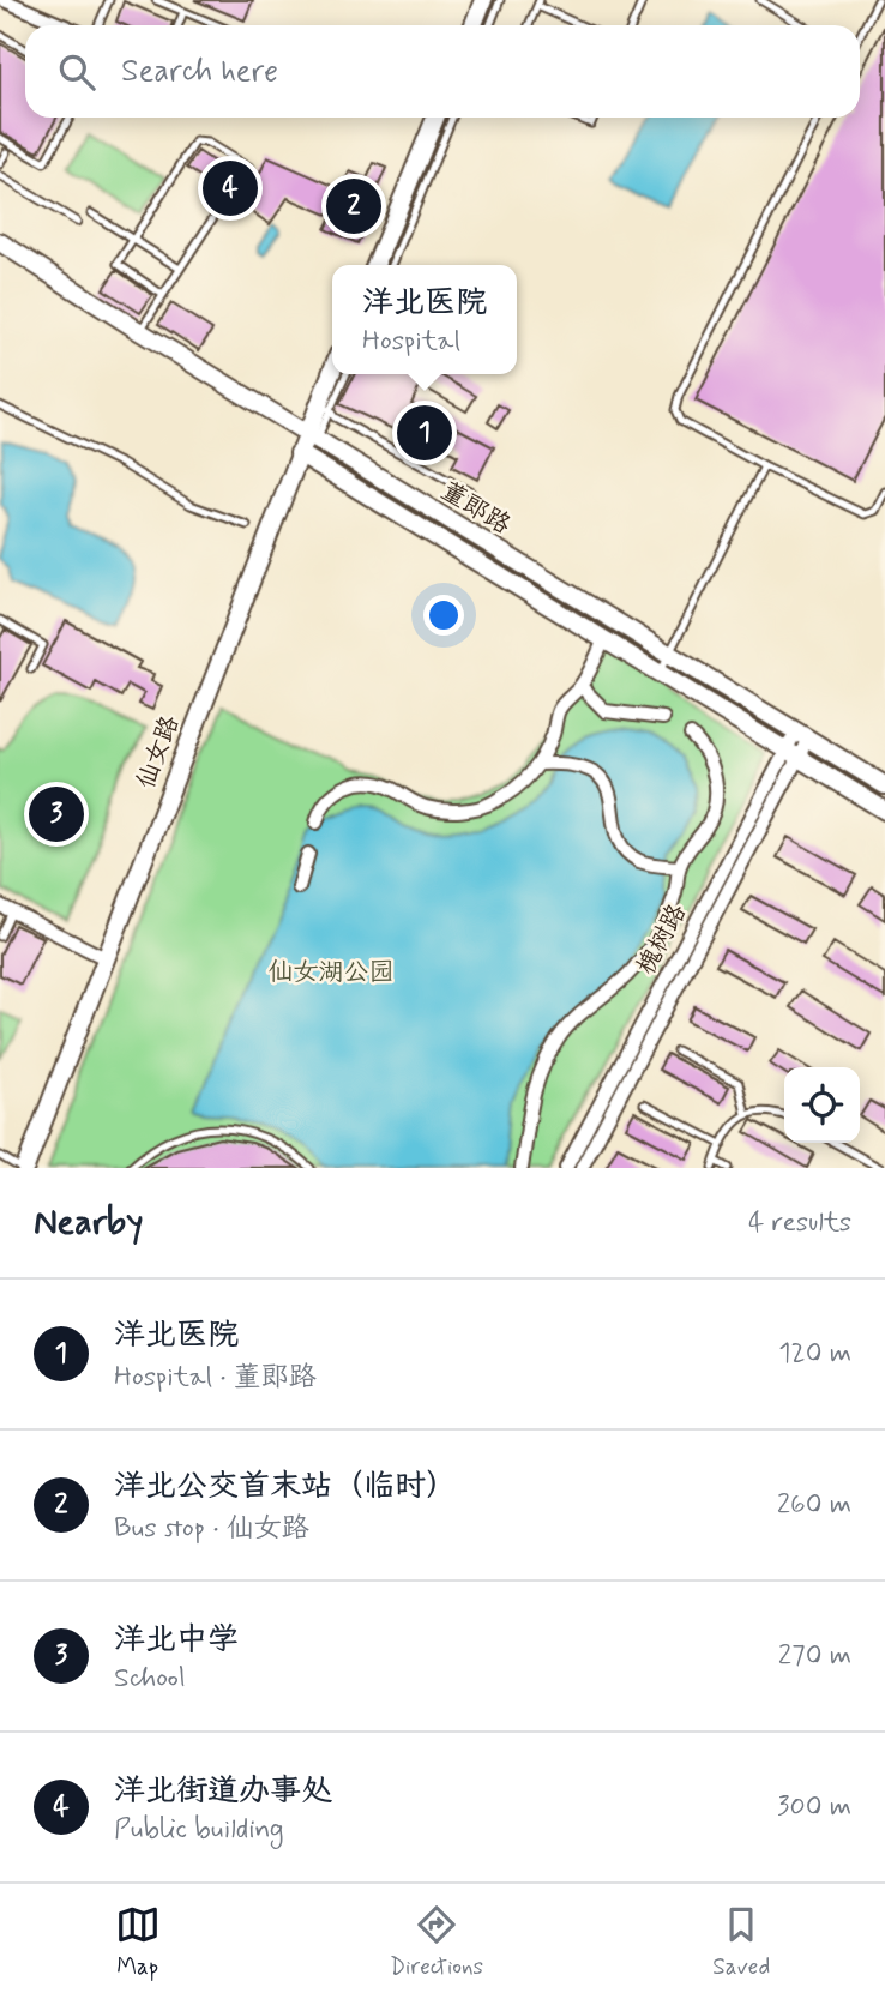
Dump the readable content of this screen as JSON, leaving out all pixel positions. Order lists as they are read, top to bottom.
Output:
{
  "streets": {
    "street": ["董郎路", "仙女路", "槐树路"]
  },
  "crossings": [
    ["董郎路", "仙女路"],
    ["董郎路", "槐树路"]
  ],
  "parks": ["仙女湖公园"],
  "page": {
    "search": "Search here",
    "pins": [
      "4",
      "2",
      "1",
      "3"
    ],
    "popup": ["洋北医院", "Hospital"],
    "heading": ["Nearby", "4 results"],
    "list": [
      {
        "mark": "1",
        "name": "洋北医院",
        "note": "Hospital · 董郎路",
        "value": "120 m"
      },
      {
        "mark": "2",
        "name": "洋北公交首末站（临时）",
        "note": "Bus stop · 仙女路",
        "value": "260 m"
      },
      {
        "mark": "3",
        "name": "洋北中学",
        "note": "School",
        "value": "270 m"
      },
      {
        "mark": "4",
        "name": "洋北街道办事处",
        "note": "Public building",
        "value": "300 m"
      }
    ],
    "nav": ["Map", "Directions", "Saved"]
  }
}
